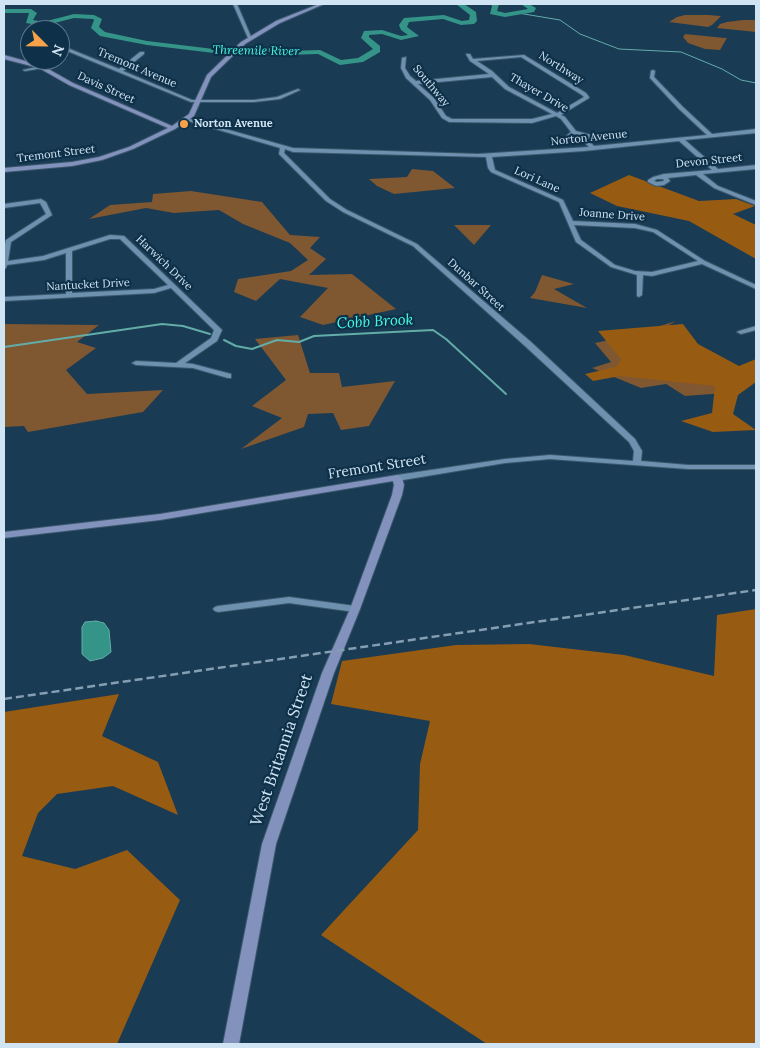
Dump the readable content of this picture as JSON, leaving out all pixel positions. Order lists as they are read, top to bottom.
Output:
{
  "streets": {
    "street": [
      "Tremont Avenue",
      "Northway",
      "Southway",
      "Davis Street",
      "Thayer Drive",
      "Norton Avenue",
      "Tremont Street",
      "Devon Street",
      "Lori Lane",
      "Joanne Drive",
      "Harwich Drive",
      "Nantucket Drive",
      "Dunbar Street",
      "Fremont Street",
      "West Britannia Street"
    ]
  },
  "crossings": [
    ["Northway", "Southway"],
    ["Northway", "Thayer Drive"],
    ["Southway", "Thayer Drive"],
    ["Davis Street", "Tremont Street"],
    ["Thayer Drive", "Norton Avenue"],
    ["Norton Avenue", "Tremont Street"],
    ["Norton Avenue", "Lori Lane"],
    ["Norton Avenue", "Dunbar Street"],
    ["Lori Lane", "Joanne Drive"],
    ["Harwich Drive", "Nantucket Drive"],
    ["Dunbar Street", "Fremont Street"],
    ["Fremont Street", "West Britannia Street"]
  ],
  "water": ["Threemile River", "Cobb Brook"],
  "places": ["Norton Avenue"],
  "north": "bottom right"
}
